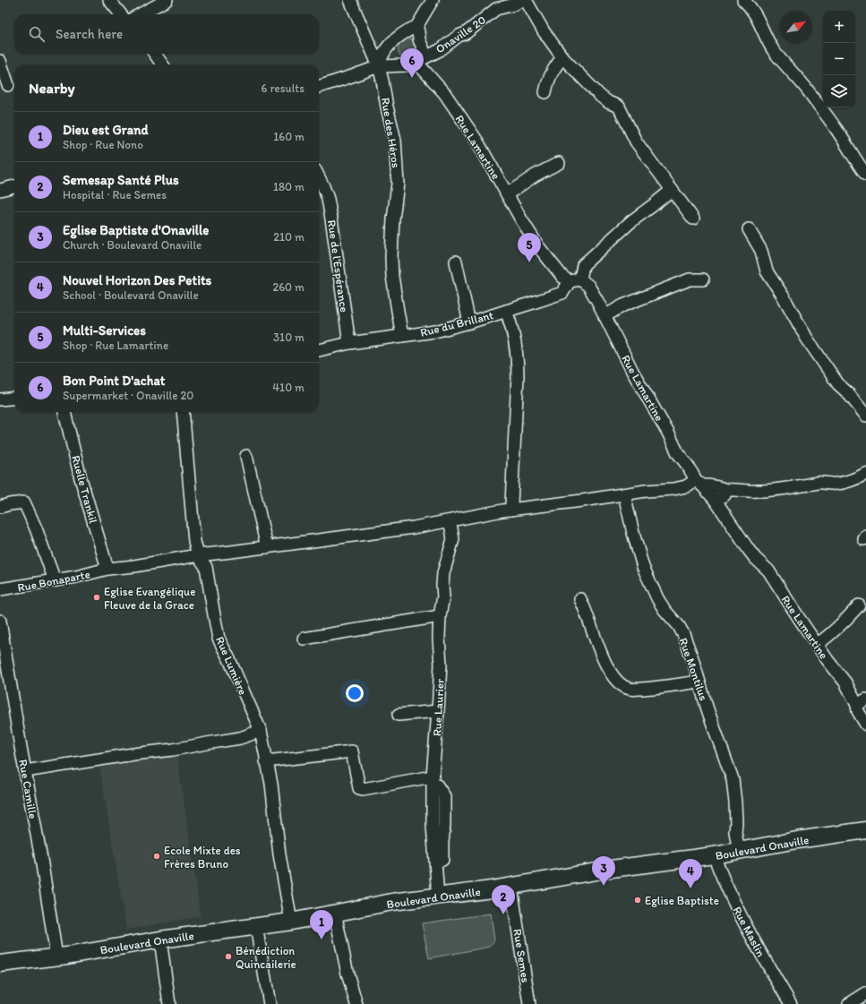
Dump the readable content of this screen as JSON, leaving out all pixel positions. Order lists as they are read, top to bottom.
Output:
{
  "streets": {
    "street": [
      "Onaville 20",
      "Rue des Héros",
      "Rue Lamartine",
      "Rue de l'Espérance",
      "Rue du Brillant",
      "Ruelle Trankil",
      "Rue Bonaparte",
      "Rue Lumière",
      "Rue Montilus",
      "Rue Laurier",
      "Rue Camille",
      "Boulevard Onaville",
      "Rue Maslin",
      "Rue Semes"
    ]
  },
  "crossings": [
    ["Onaville 20", "Rue des Héros"],
    ["Onaville 20", "Rue Lamartine"],
    ["Rue des Héros", "Rue du Brillant"],
    ["Rue Lamartine", "Rue du Brillant"],
    ["Rue Lamartine", "Rue Bonaparte"],
    ["Rue de l'Espérance", "Rue du Brillant"],
    ["Ruelle Trankil", "Rue Bonaparte"],
    ["Rue Bonaparte", "Rue Lumière"],
    ["Rue Bonaparte", "Rue Montilus"],
    ["Rue Bonaparte", "Rue Laurier"],
    ["Rue Lumière", "Boulevard Onaville"],
    ["Rue Montilus", "Boulevard Onaville"],
    ["Rue Laurier", "Boulevard Onaville"],
    ["Rue Camille", "Boulevard Onaville"],
    ["Boulevard Onaville", "Rue Maslin"],
    ["Boulevard Onaville", "Rue Semes"]
  ],
  "places": [
    "Eglise Evangélique Fleuve de la Grace",
    "Ecole Mixte des Frères Bruno",
    "Eglise Baptiste",
    "Bénédiction Quincailerie"
  ],
  "north": "top right",
  "page": {
    "map_buttons": ["+", "−"],
    "search": "Search here",
    "pins": [
      "6",
      "5",
      "3",
      "4",
      "2",
      "1"
    ],
    "heading": ["Nearby", "6 results"],
    "list": [
      {
        "mark": "1",
        "name": "Dieu est Grand",
        "note": "Shop · Rue Nono",
        "value": "160 m"
      },
      {
        "mark": "2",
        "name": "Semesap Santé Plus",
        "note": "Hospital · Rue Semes",
        "value": "180 m"
      },
      {
        "mark": "3",
        "name": "Eglise Baptiste d'Onaville",
        "note": "Church · Boulevard Onaville",
        "value": "210 m"
      },
      {
        "mark": "4",
        "name": "Nouvel Horizon Des Petits",
        "note": "School · Boulevard Onaville",
        "value": "260 m"
      },
      {
        "mark": "5",
        "name": "Multi-Services",
        "note": "Shop · Rue Lamartine",
        "value": "310 m"
      },
      {
        "mark": "6",
        "name": "Bon Point D'achat",
        "note": "Supermarket · Onaville 20",
        "value": "410 m"
      }
    ]
  }
}
